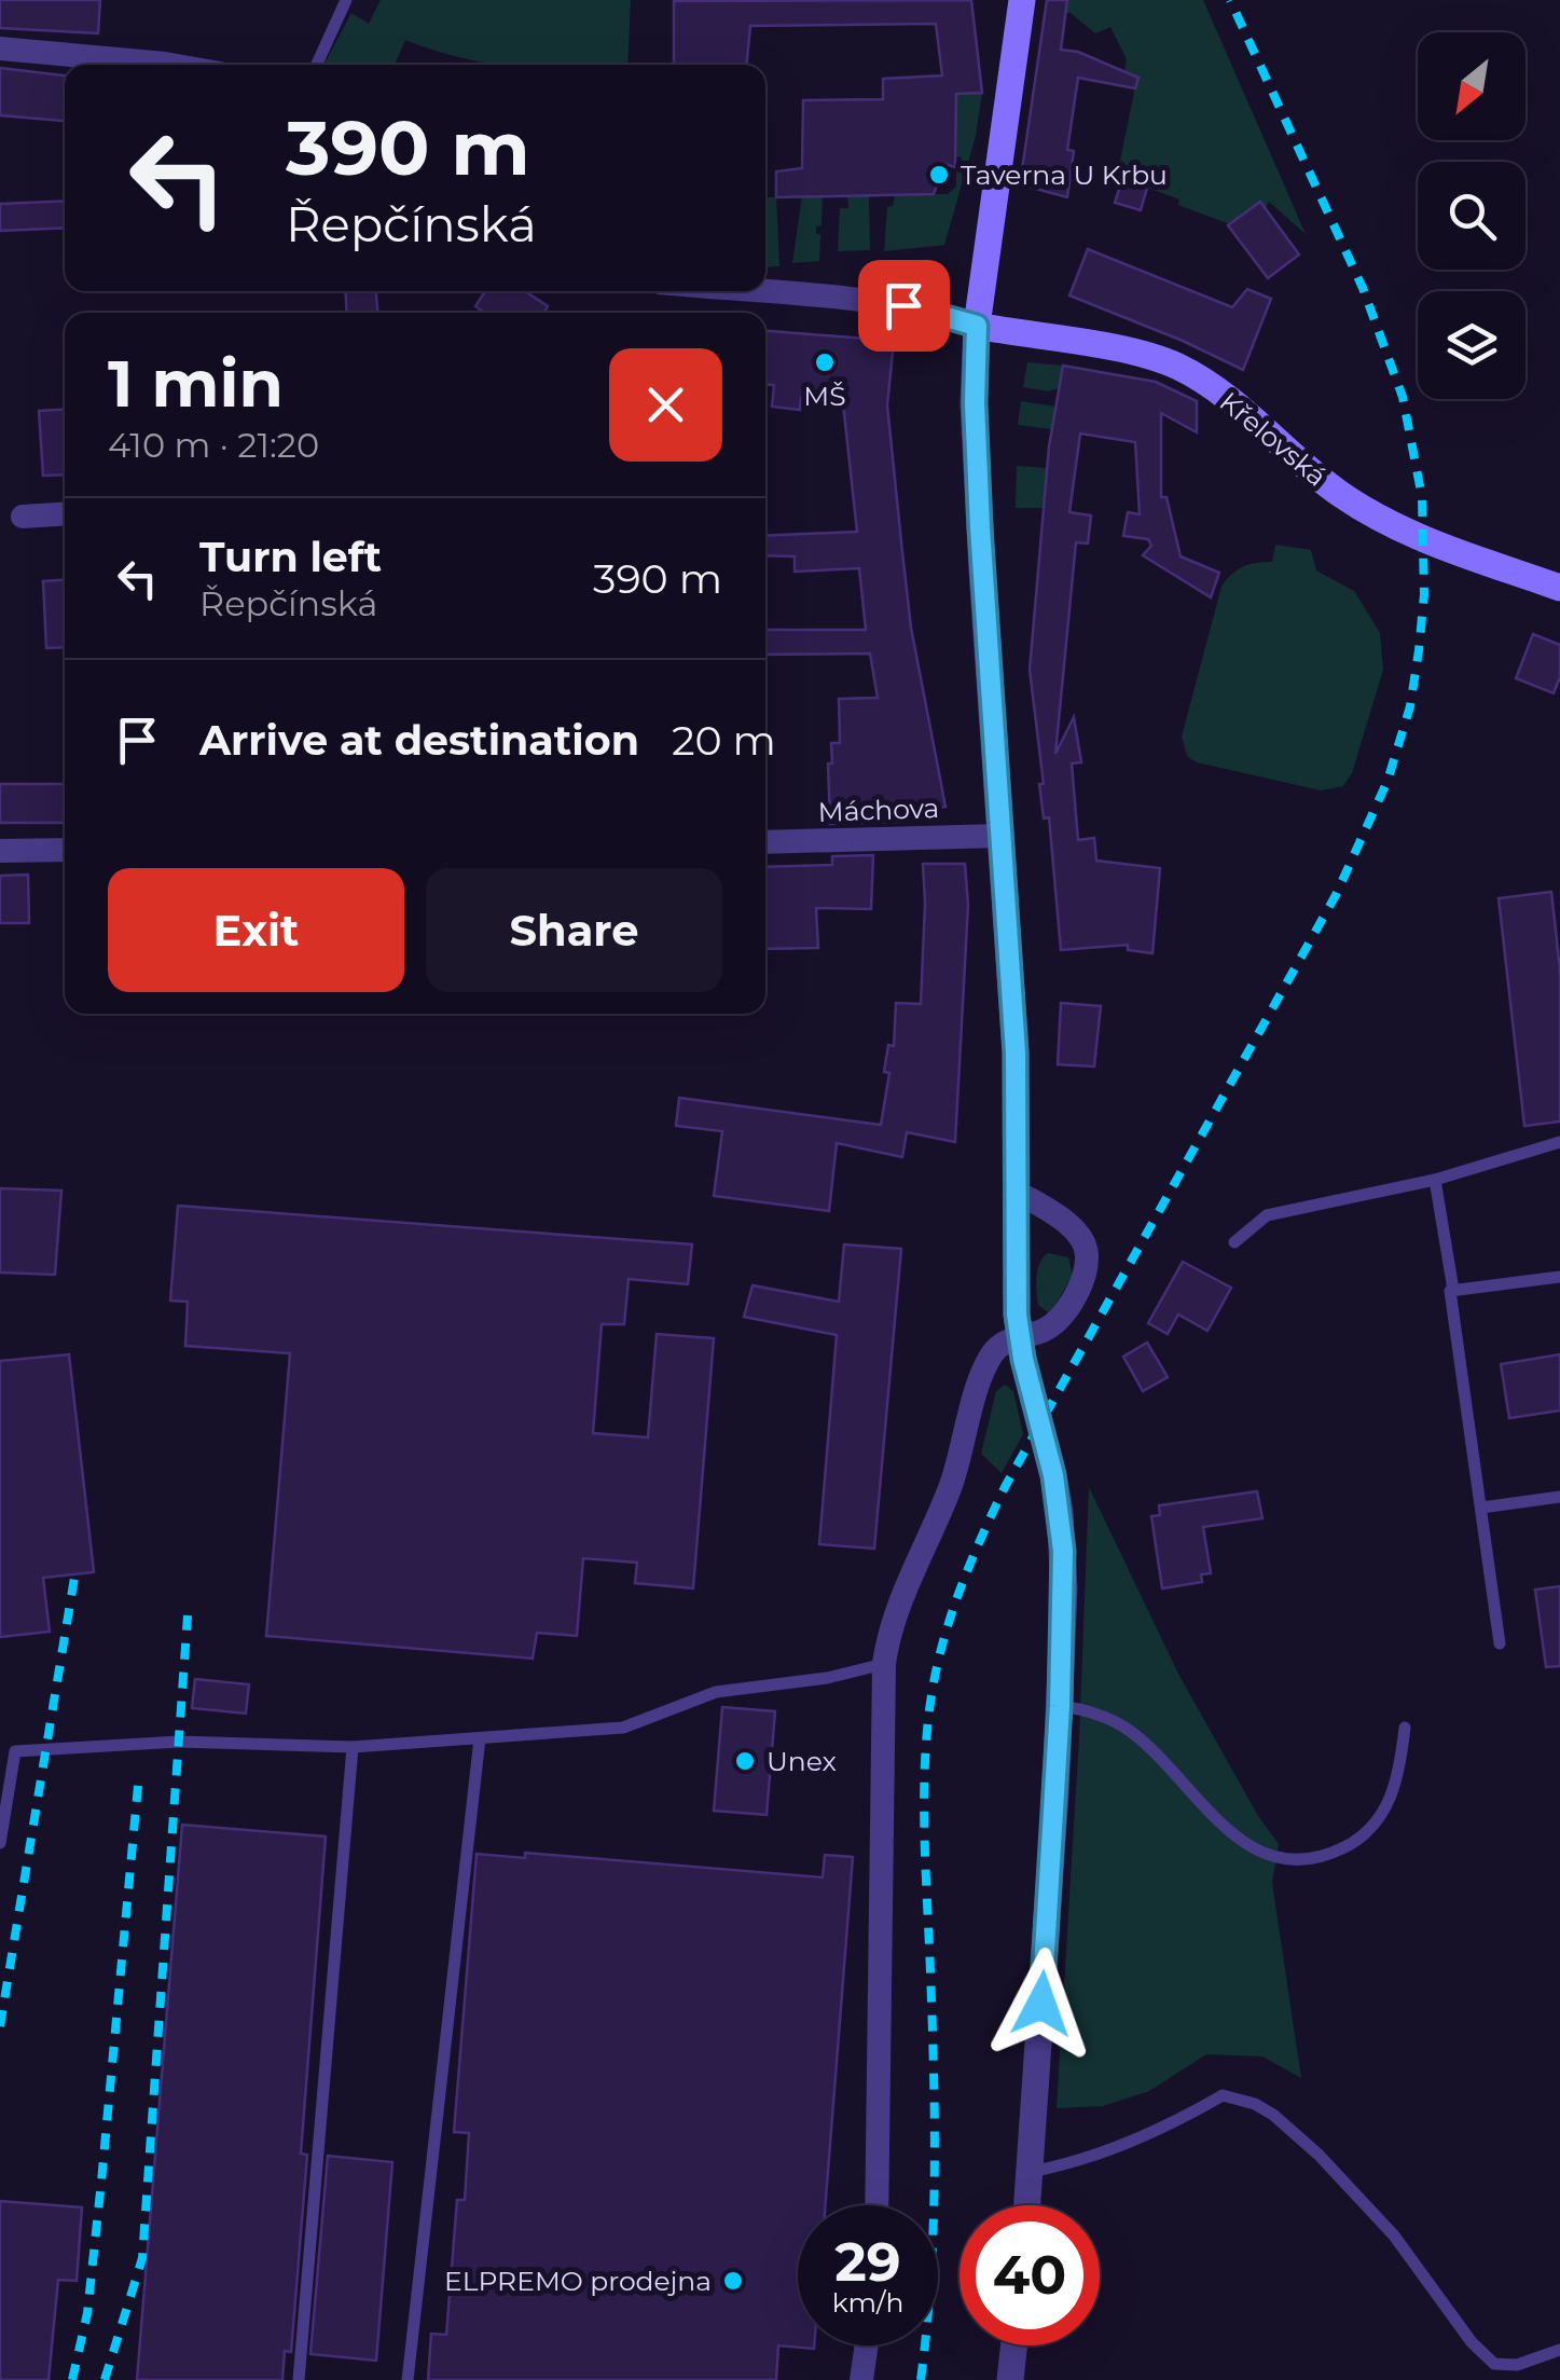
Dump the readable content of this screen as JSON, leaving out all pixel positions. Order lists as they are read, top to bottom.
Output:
{
  "streets": {
    "main road": ["Křelovská"],
    "street": ["Máchova"]
  },
  "places": [
    "Taverna U Krbu",
    "MŠ",
    "Unex",
    "ELPREMO prodejna"
  ],
  "north": "bottom left",
  "page": {
    "turn": ["390 m", "Řepčínská"],
    "heading": ["1 min", "410 m · 21:20"],
    "list": [
      {
        "name": "Turn left",
        "note": "Řepčínská",
        "value": "390 m"
      },
      {
        "name": "Arrive at destination",
        "value": "20 m"
      }
    ],
    "buttons": ["Exit", "Share"],
    "speed": "29 km/h",
    "limit": "40"
  }
}
